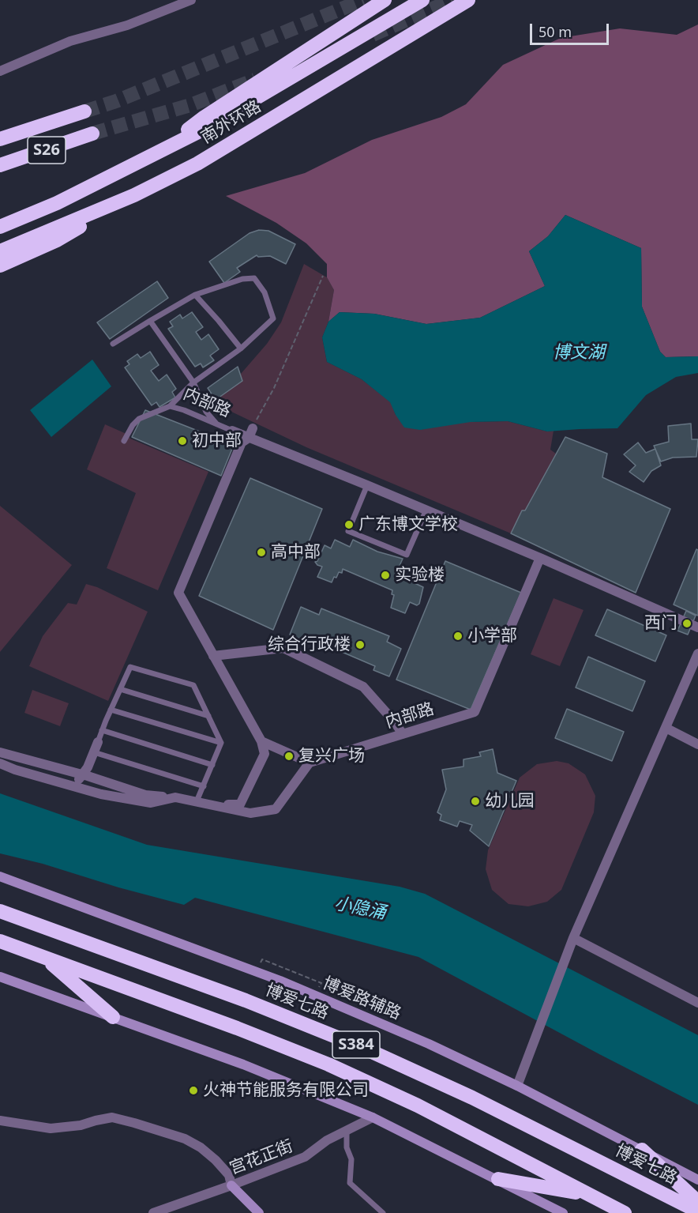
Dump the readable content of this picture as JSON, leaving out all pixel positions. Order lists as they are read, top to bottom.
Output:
{
  "streets": {
    "highway": [
      "南外环路",
      "S26",
      "博爱七路",
      "S384"
    ],
    "street": ["内部路", "博爱路辅路", "宫花正街"]
  },
  "water": ["博文湖", "小隐涌"],
  "places": [
    "初中部",
    "广东博文学校",
    "高中部",
    "实验楼",
    "西门",
    "小学部",
    "综合行政楼",
    "复兴广场",
    "幼儿园",
    "火神节能服务有限公司"
  ],
  "scale_bar": "50 m"
}
